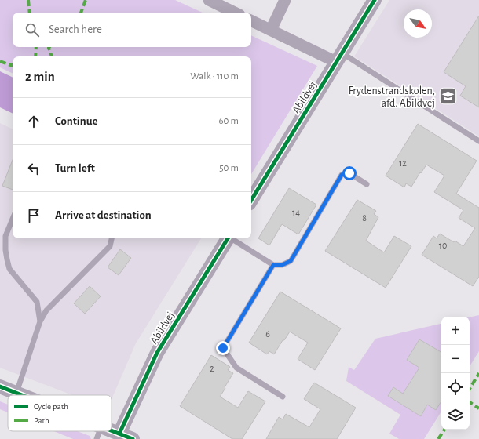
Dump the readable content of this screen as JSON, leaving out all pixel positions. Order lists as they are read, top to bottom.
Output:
{
  "streets": {
    "street": ["Abildvej"]
  },
  "places": {
    "school or university": ["Frydenstrandskolen, afd. Abildvej"]
  },
  "house_numbers": [
    "12",
    "14",
    "8",
    "10",
    "6",
    "2"
  ],
  "legend": ["Cycle path", "Path"],
  "north": "bottom right",
  "page": {
    "search": "Search here",
    "heading": ["2 min", "Walk · 110 m"],
    "list": [
      ["Continue", "60 m"],
      ["Turn left", "50 m"],
      "Arrive at destination"
    ],
    "map_buttons": ["+", "−"]
  }
}
